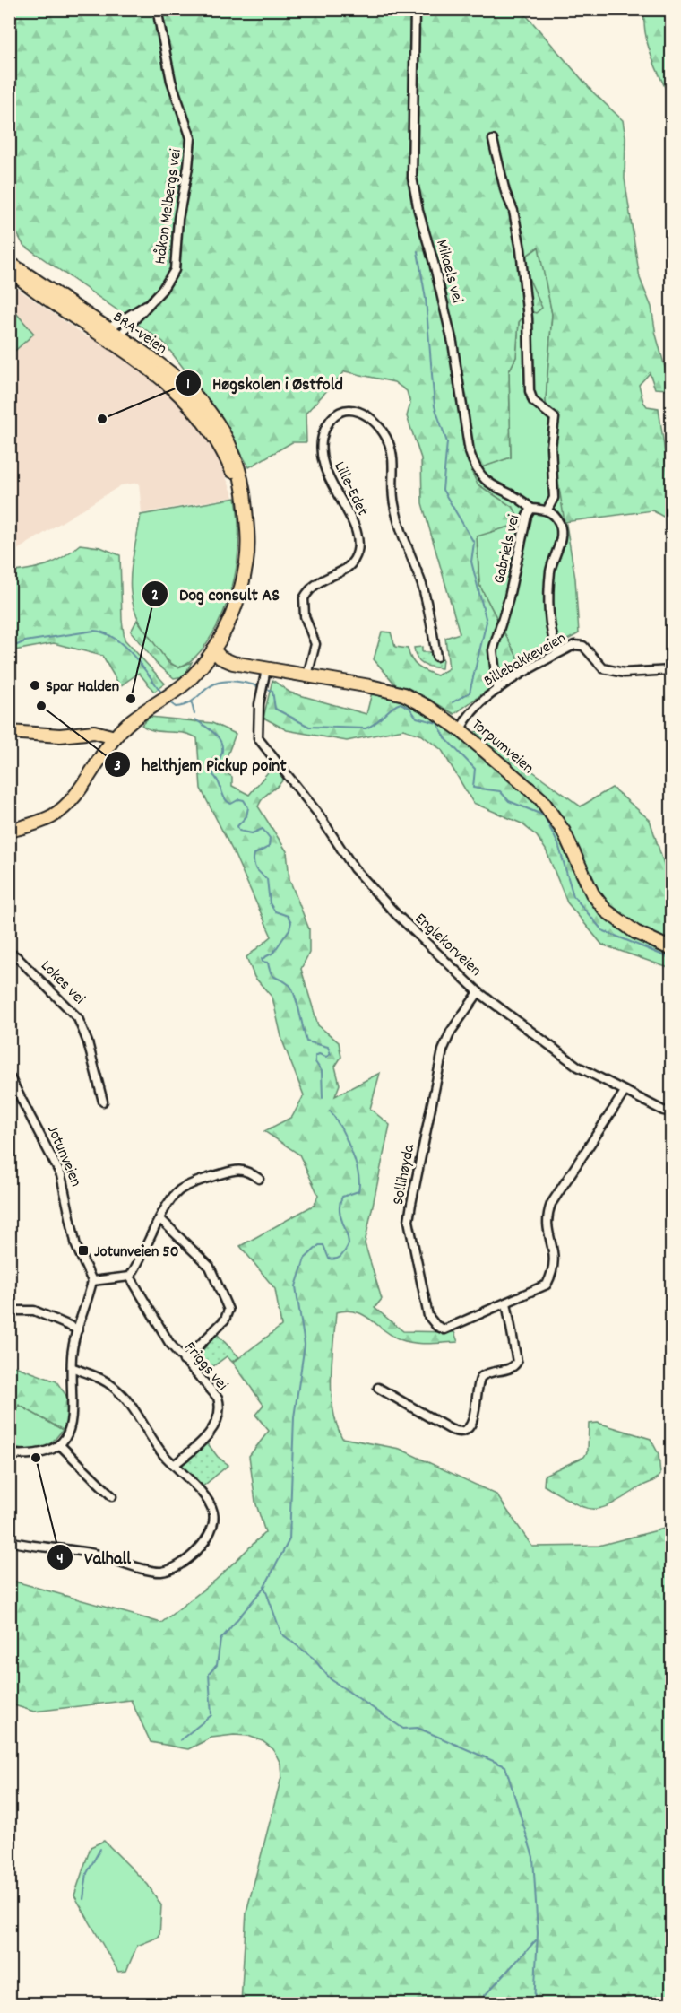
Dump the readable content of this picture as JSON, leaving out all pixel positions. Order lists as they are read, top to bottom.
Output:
{
  "streets": {
    "main road": ["BRA-veien", "Torpumveien"],
    "street": [
      "Håkon Melbergs vei",
      "Mikaels vei",
      "Lille-Edet",
      "Gabriels vei",
      "Billebakkeveien",
      "Englekorveien",
      "Lokes vei",
      "Jotunveien",
      "Sollihøyda",
      "Friggs vei"
    ]
  },
  "crossings": [
    ["Mikaels vei", "Gabriels vei"],
    ["BRA-veien", "Torpumveien"],
    ["Lille-Edet", "Torpumveien"],
    ["Gabriels vei", "Billebakkeveien"],
    ["Billebakkeveien", "Torpumveien"],
    ["Torpumveien", "Englekorveien"],
    ["Englekorveien", "Sollihøyda"]
  ],
  "places": {
    "other": [
      "Høgskolen i Østfold",
      "Spar Halden",
      "Dog consult AS",
      "helthjem Pickup point",
      "Valhall"
    ],
    "transit": ["Jotunveien 50"]
  }
}
